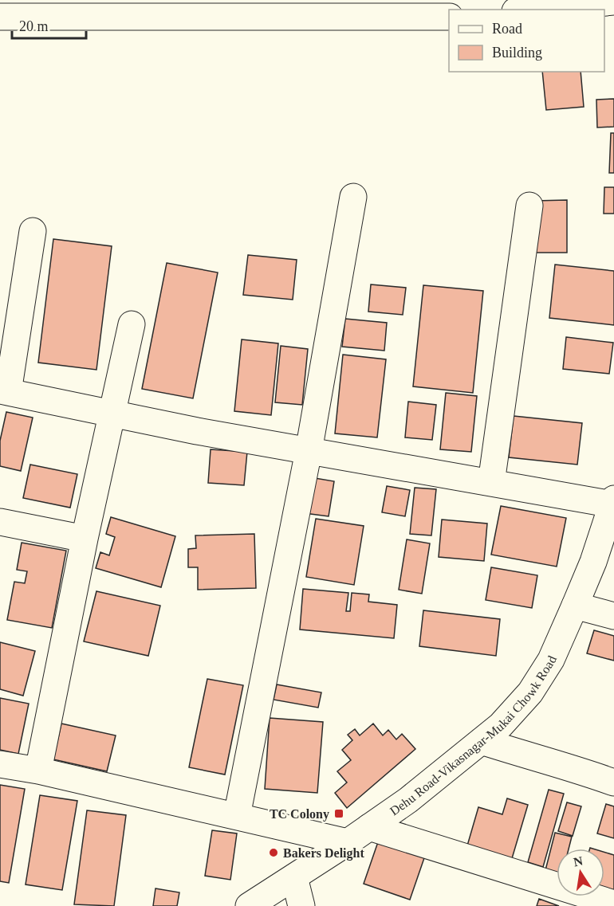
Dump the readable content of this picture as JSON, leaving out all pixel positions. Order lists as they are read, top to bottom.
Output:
{
  "streets": {
    "street": ["Dehu Road-Vikasnagar-Mukai Chowk Road"]
  },
  "places": {
    "transit": ["TC Colony"],
    "other": ["Bakers Delight"]
  },
  "legend": ["Road", "Building"],
  "scale_bar": "20 m",
  "north": "top"
}
